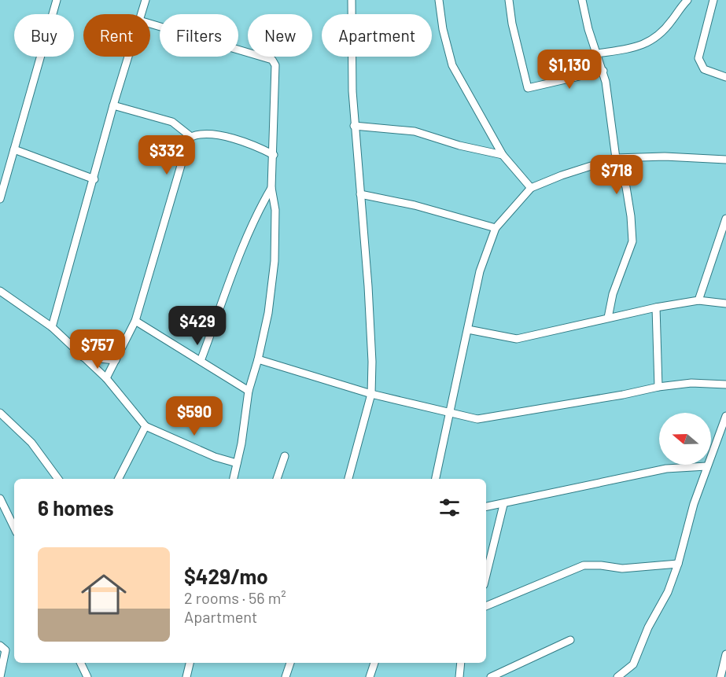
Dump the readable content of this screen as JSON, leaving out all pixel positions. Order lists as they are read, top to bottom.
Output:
{
  "north": "left",
  "page": {
    "chip": [
      "Buy",
      "Rent",
      "Filters",
      "New",
      "Apartment"
    ],
    "price": [
      "$1,130",
      "$332",
      "$718",
      "$429",
      "$757",
      "$590"
    ],
    "heading": "6 homes",
    "list": [
      {
        "name": "$429/mo",
        "note": "2 rooms · 56 m² · Apartment"
      }
    ]
  }
}
